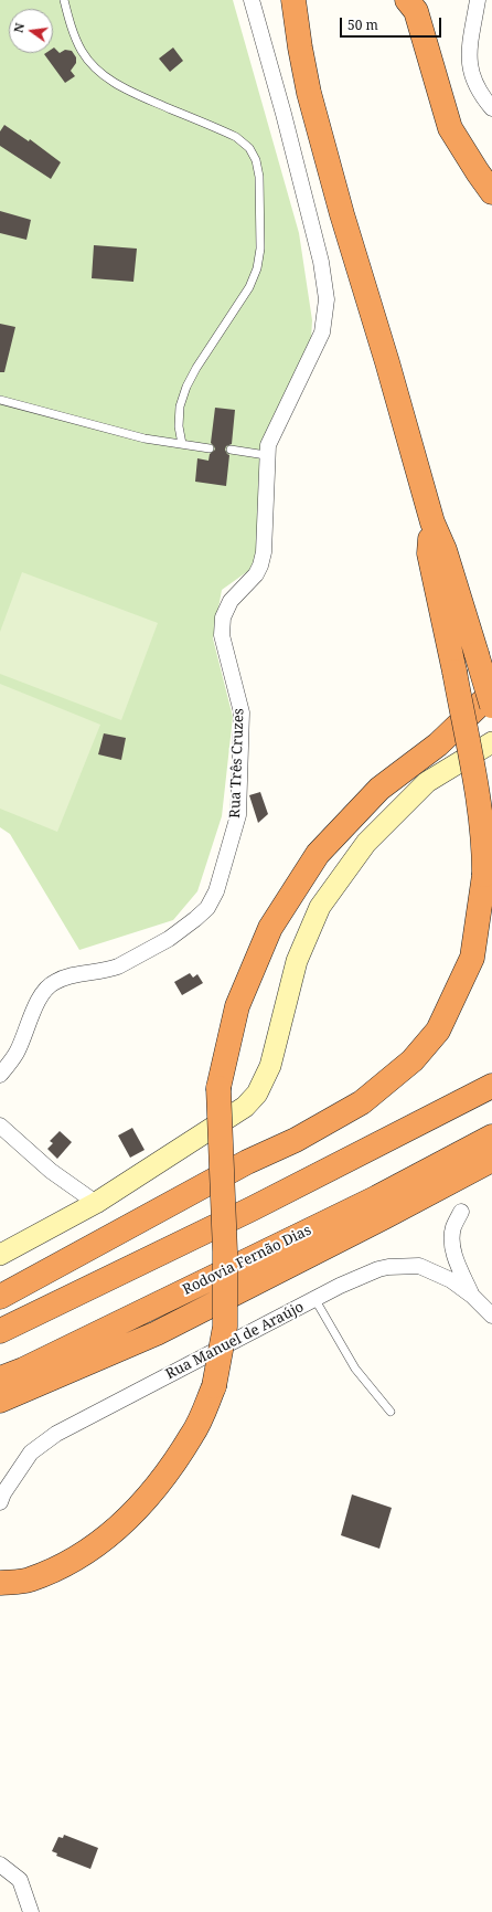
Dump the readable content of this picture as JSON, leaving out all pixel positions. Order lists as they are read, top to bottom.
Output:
{
  "streets": {
    "highway": ["Rodovia Fernão Dias"],
    "street": ["Rua Três Cruzes", "Rua Manuel de Araújo"]
  },
  "scale_bar": "50 m",
  "north": "left"
}
